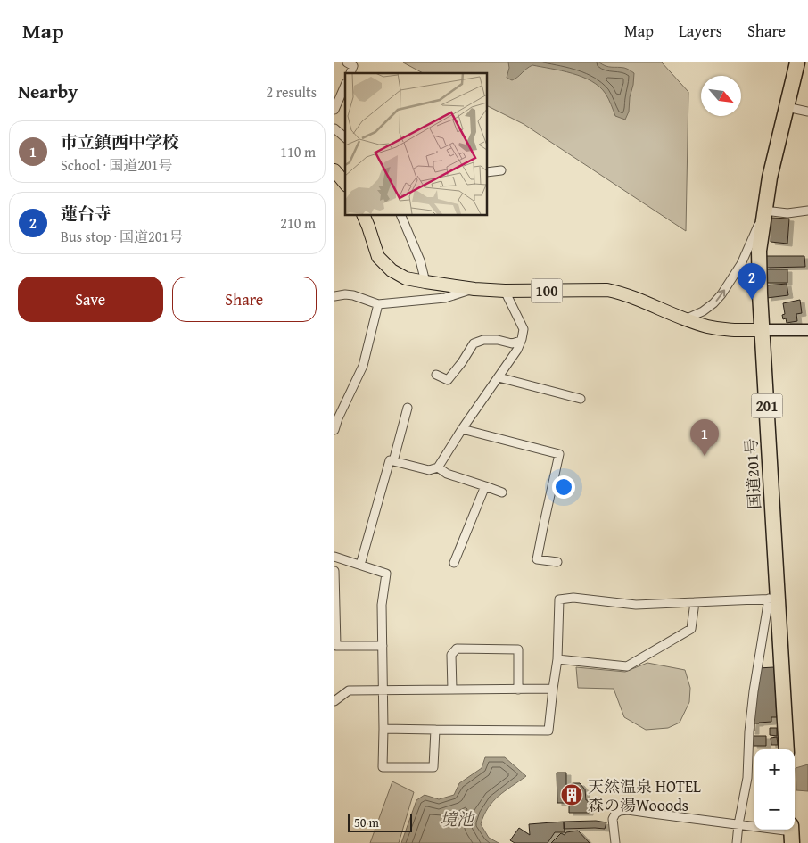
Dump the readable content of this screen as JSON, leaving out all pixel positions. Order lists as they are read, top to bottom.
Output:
{
  "streets": {
    "highway": ["201", "国道201号"],
    "main road": ["100"]
  },
  "crossings": [
    ["100", "国道201号"]
  ],
  "water": ["境池"],
  "places": {
    "building": ["天然温泉 HOTEL 森の湯Wooods"]
  },
  "scale_bar": "50 m",
  "north": "bottom right",
  "page": {
    "header": "Map",
    "nav": ["Map", "Layers", "Share"],
    "heading": ["Nearby", "2 results"],
    "list": [
      {
        "mark": "1",
        "name": "市立鎮西中学校",
        "note": "School · 国道201号",
        "value": "110 m"
      },
      {
        "mark": "2",
        "name": "蓮台寺",
        "note": "Bus stop · 国道201号",
        "value": "210 m"
      }
    ],
    "buttons": ["Save", "Share"],
    "pins": ["2", "1"],
    "map_buttons": ["+", "−"],
    "scale": "50 m"
  }
}
